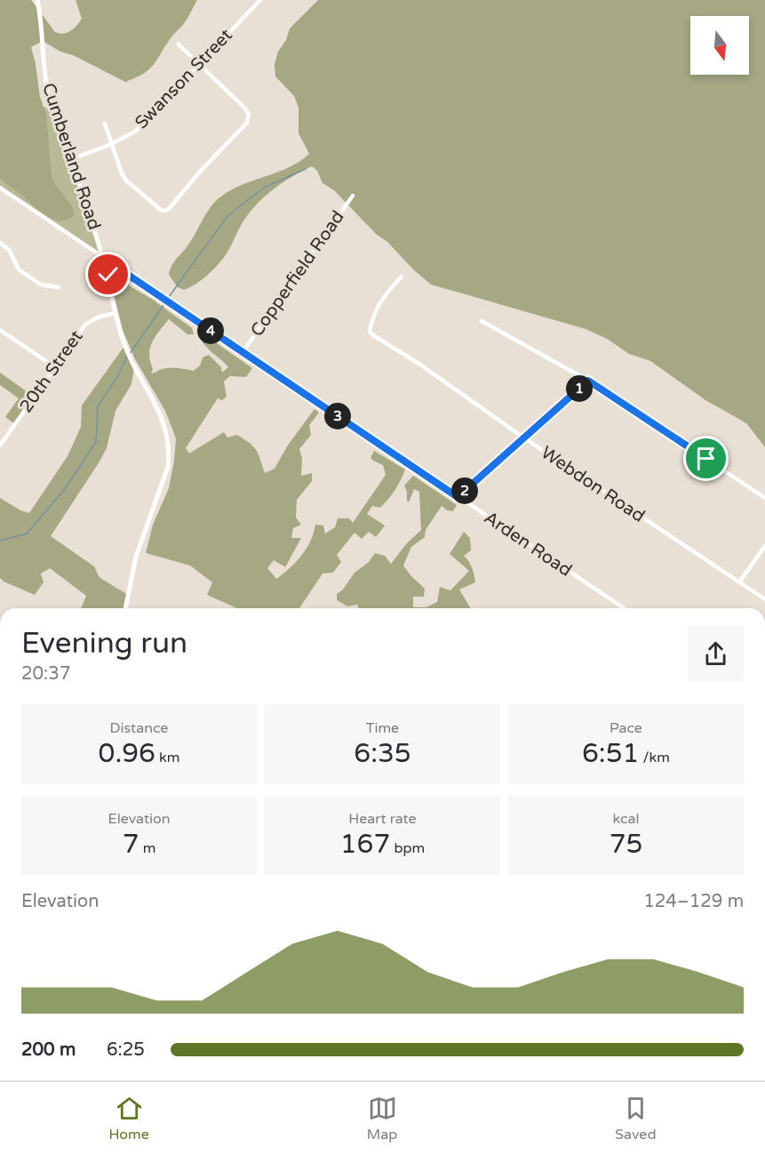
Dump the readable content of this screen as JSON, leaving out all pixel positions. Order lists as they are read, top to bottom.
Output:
{
  "streets": {
    "street": [
      "Swanson Street",
      "Cumberland Road",
      "Copperfield Road",
      "20th Street",
      "Webdon Road",
      "Arden Road"
    ]
  },
  "crossings": [
    ["Swanson Street", "Cumberland Road"],
    ["Cumberland Road", "20th Street"],
    ["Cumberland Road", "Arden Road"],
    ["Copperfield Road", "Arden Road"]
  ],
  "north": "bottom",
  "page": {
    "pins": [
      "4",
      "1",
      "3",
      "2"
    ],
    "heading": ["Evening run", "20:37"],
    "stats": [
      ["Distance", "0.96 km"],
      ["Time", "6:35"],
      ["Pace", "6:51 /km"],
      ["Elevation", "7 m"],
      ["Heart rate", "167 bpm"],
      ["kcal", "75"]
    ],
    "chart": ["Elevation", "124–129 m"],
    "list": [
      {
        "name": "200 m",
        "note": "6:25"
      }
    ],
    "tabs": ["Home", "Map", "Saved"]
  }
}
